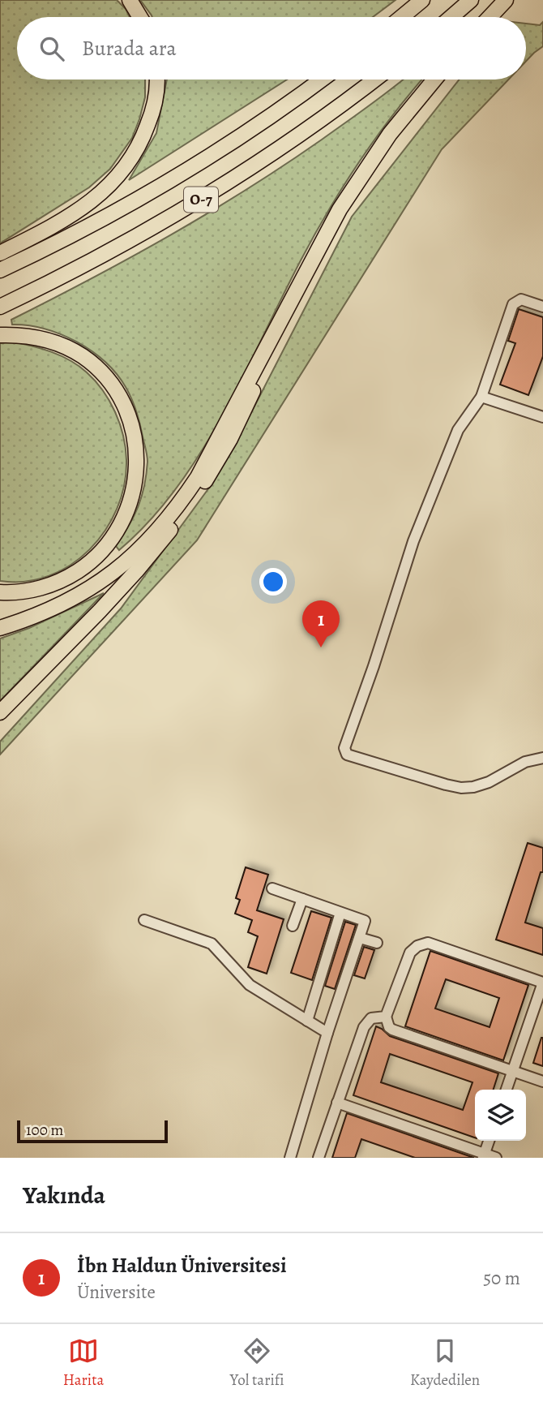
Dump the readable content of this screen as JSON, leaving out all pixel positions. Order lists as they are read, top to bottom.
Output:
{
  "streets": {
    "highway": ["O-7"]
  },
  "scale_bar": "100 m",
  "page": {
    "search": "Burada ara",
    "pins": "1",
    "scale": "100 m",
    "heading": "Yakında",
    "list": [
      {
        "mark": "1",
        "name": "İbn Haldun Üniversitesi",
        "note": "Üniversite",
        "value": "50 m"
      }
    ],
    "nav": ["Harita", "Yol tarifi", "Kaydedilen"]
  }
}
